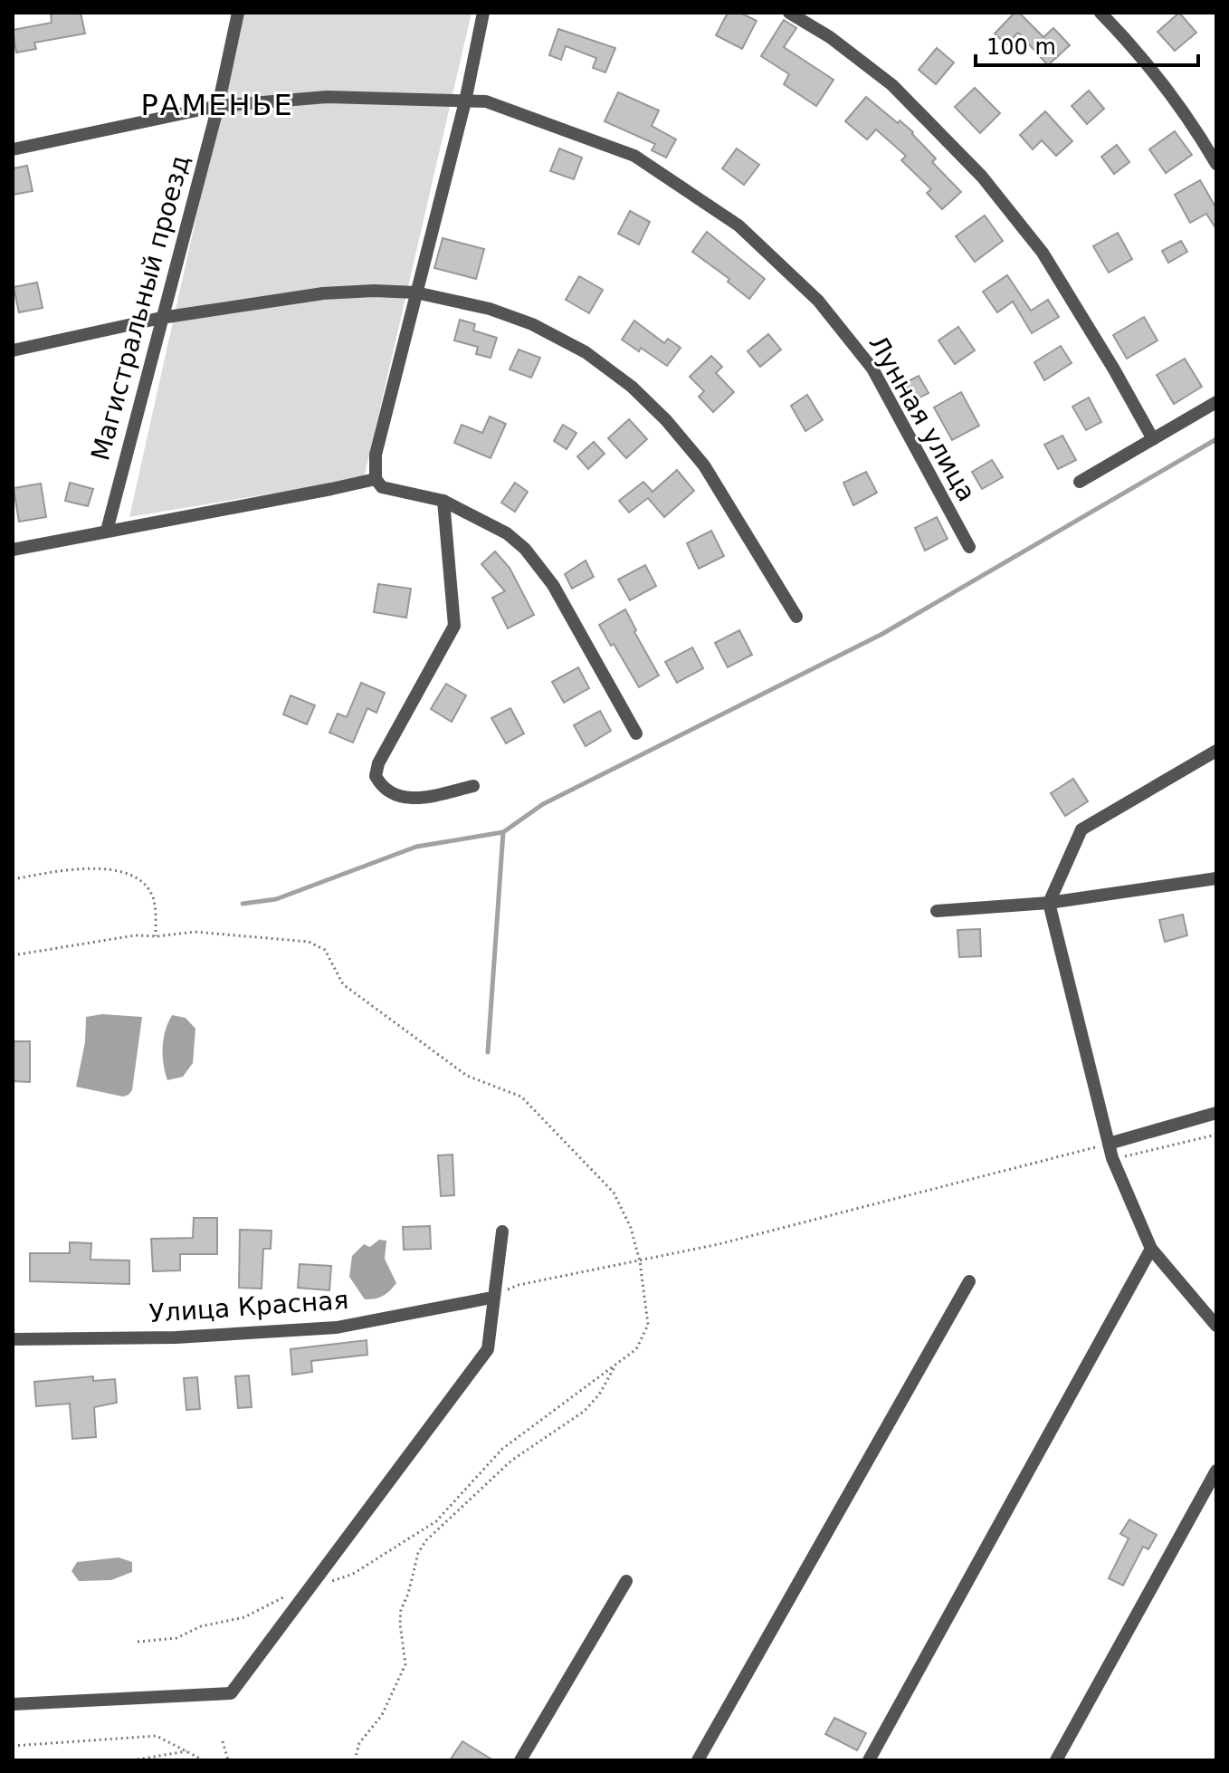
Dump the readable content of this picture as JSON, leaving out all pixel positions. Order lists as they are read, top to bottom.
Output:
{
  "streets": {
    "street": ["Магистральный проезд", "Лунная улица", "Улица Красная"]
  },
  "crossings": [
    ["Магистральный проезд", "Лунная улица"]
  ],
  "districts": ["РАМЕНЬЕ"],
  "scale_bar": "100 m"
}
